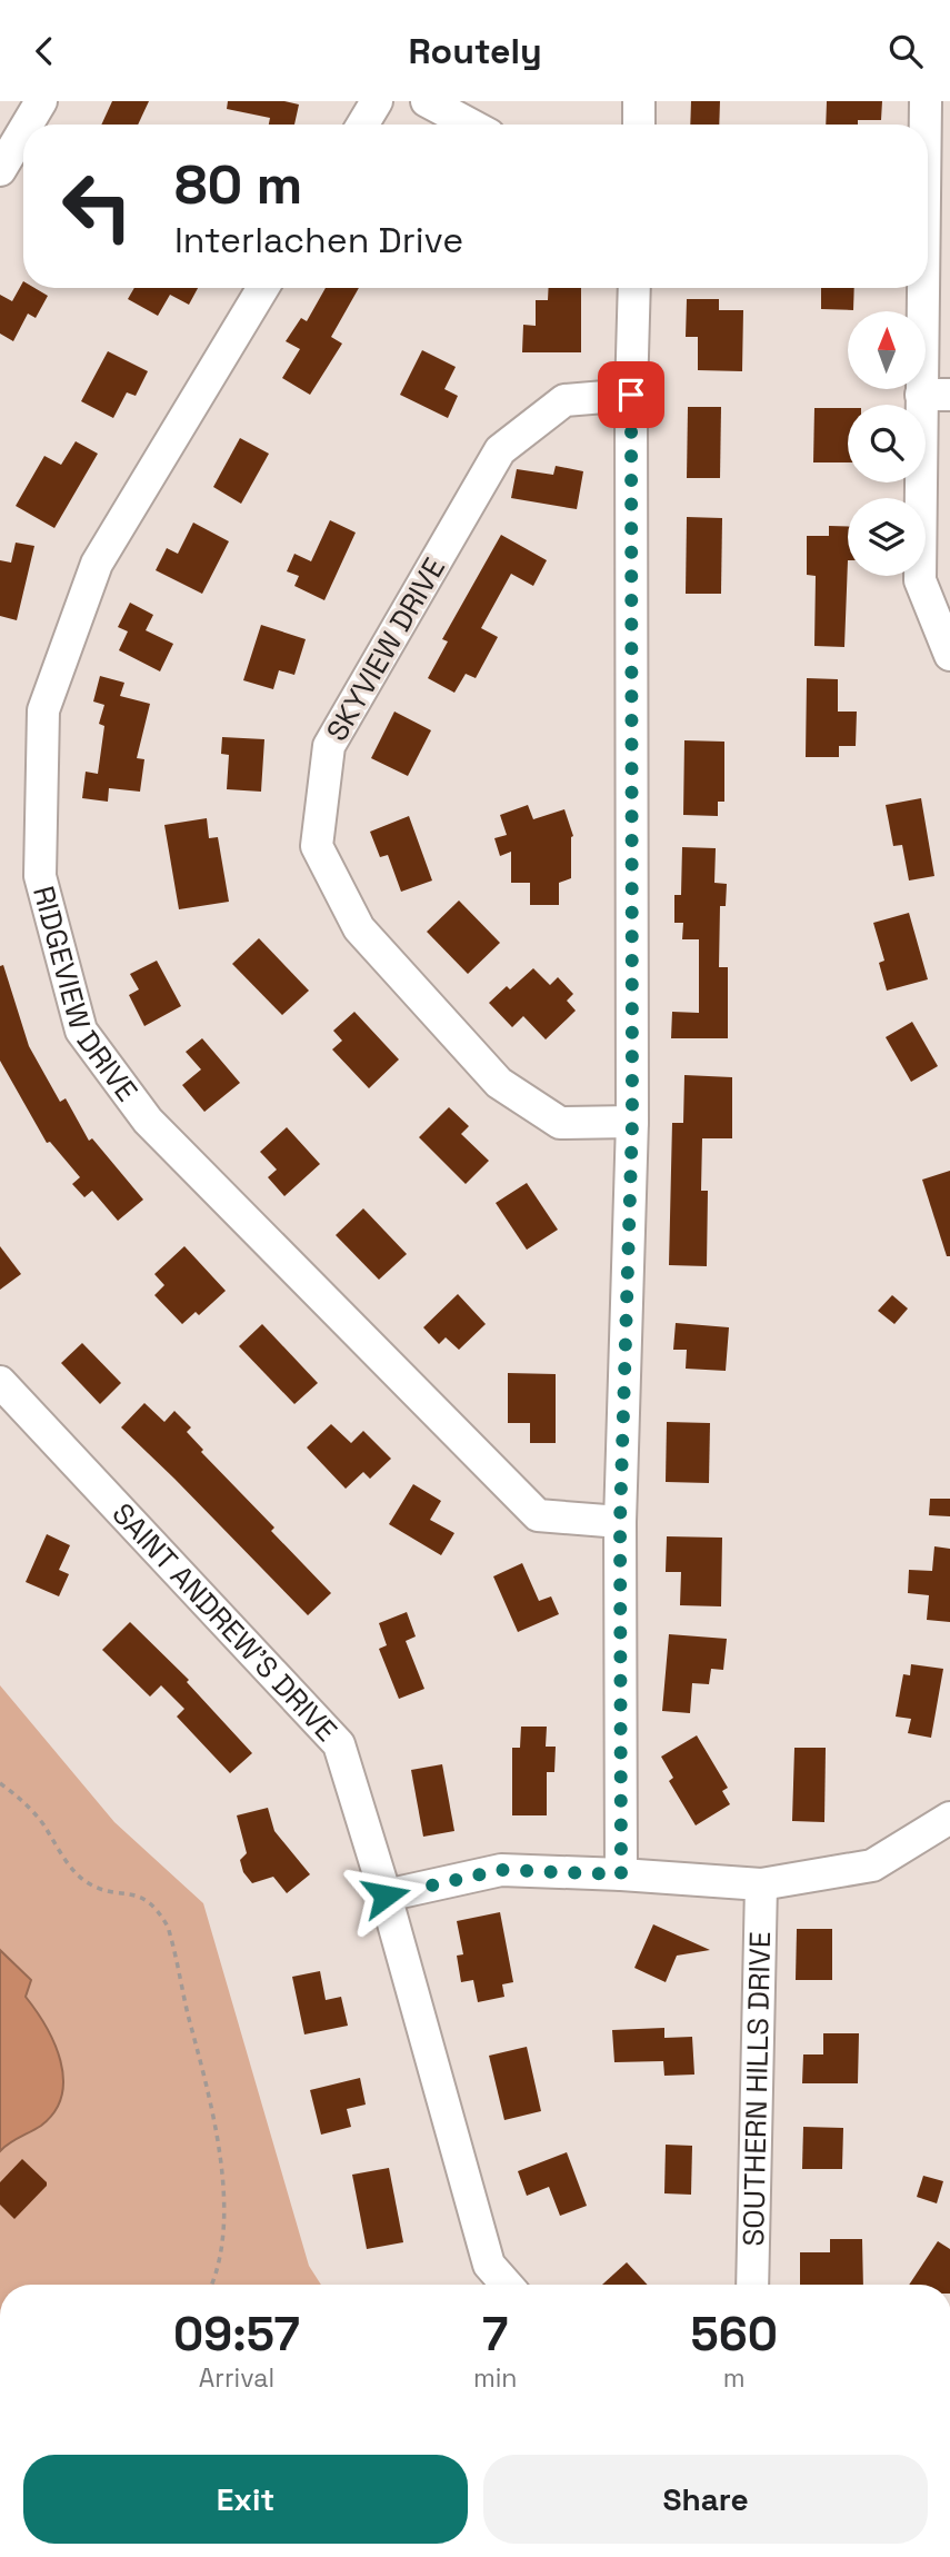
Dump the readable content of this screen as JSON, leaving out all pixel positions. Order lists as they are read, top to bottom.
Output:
{
  "streets": {
    "street": [
      "SKYVIEW DRIVE",
      "RIDGEVIEW DRIVE",
      "SAINT ANDREW'S DRIVE",
      "SOUTHERN HILLS DRIVE"
    ]
  },
  "north": "top",
  "page": {
    "header": "Routely",
    "turn": ["80 m", "Interlachen Drive"],
    "eta": [
      "09:57",
      "Arrival",
      "7",
      "min",
      "560",
      "m"
    ],
    "buttons": ["Exit", "Share"]
  }
}
